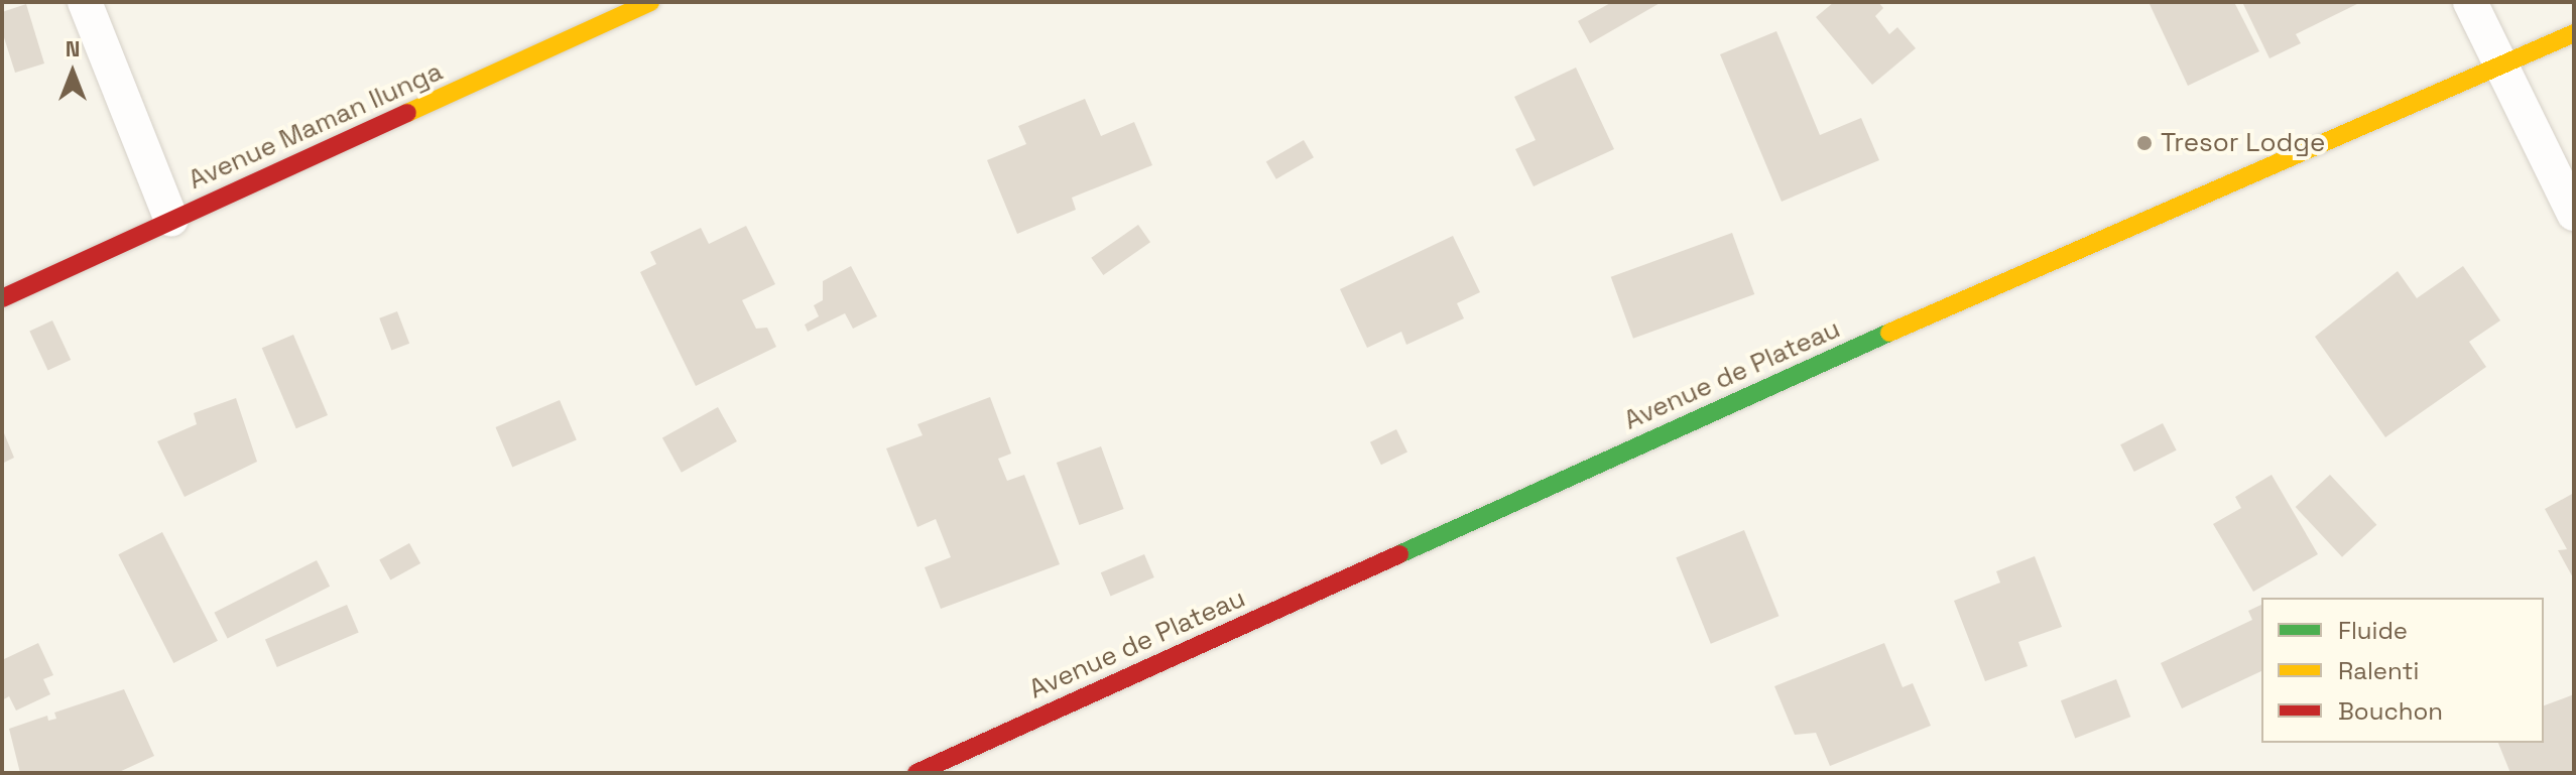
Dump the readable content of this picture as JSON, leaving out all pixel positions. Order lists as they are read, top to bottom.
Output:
{
  "streets": {
    "street": ["Avenue Maman Ilunga", "Avenue de Plateau"]
  },
  "places": ["Tresor Lodge"],
  "legend": ["Fluide", "Ralenti", "Bouchon"],
  "north": "top"
}
